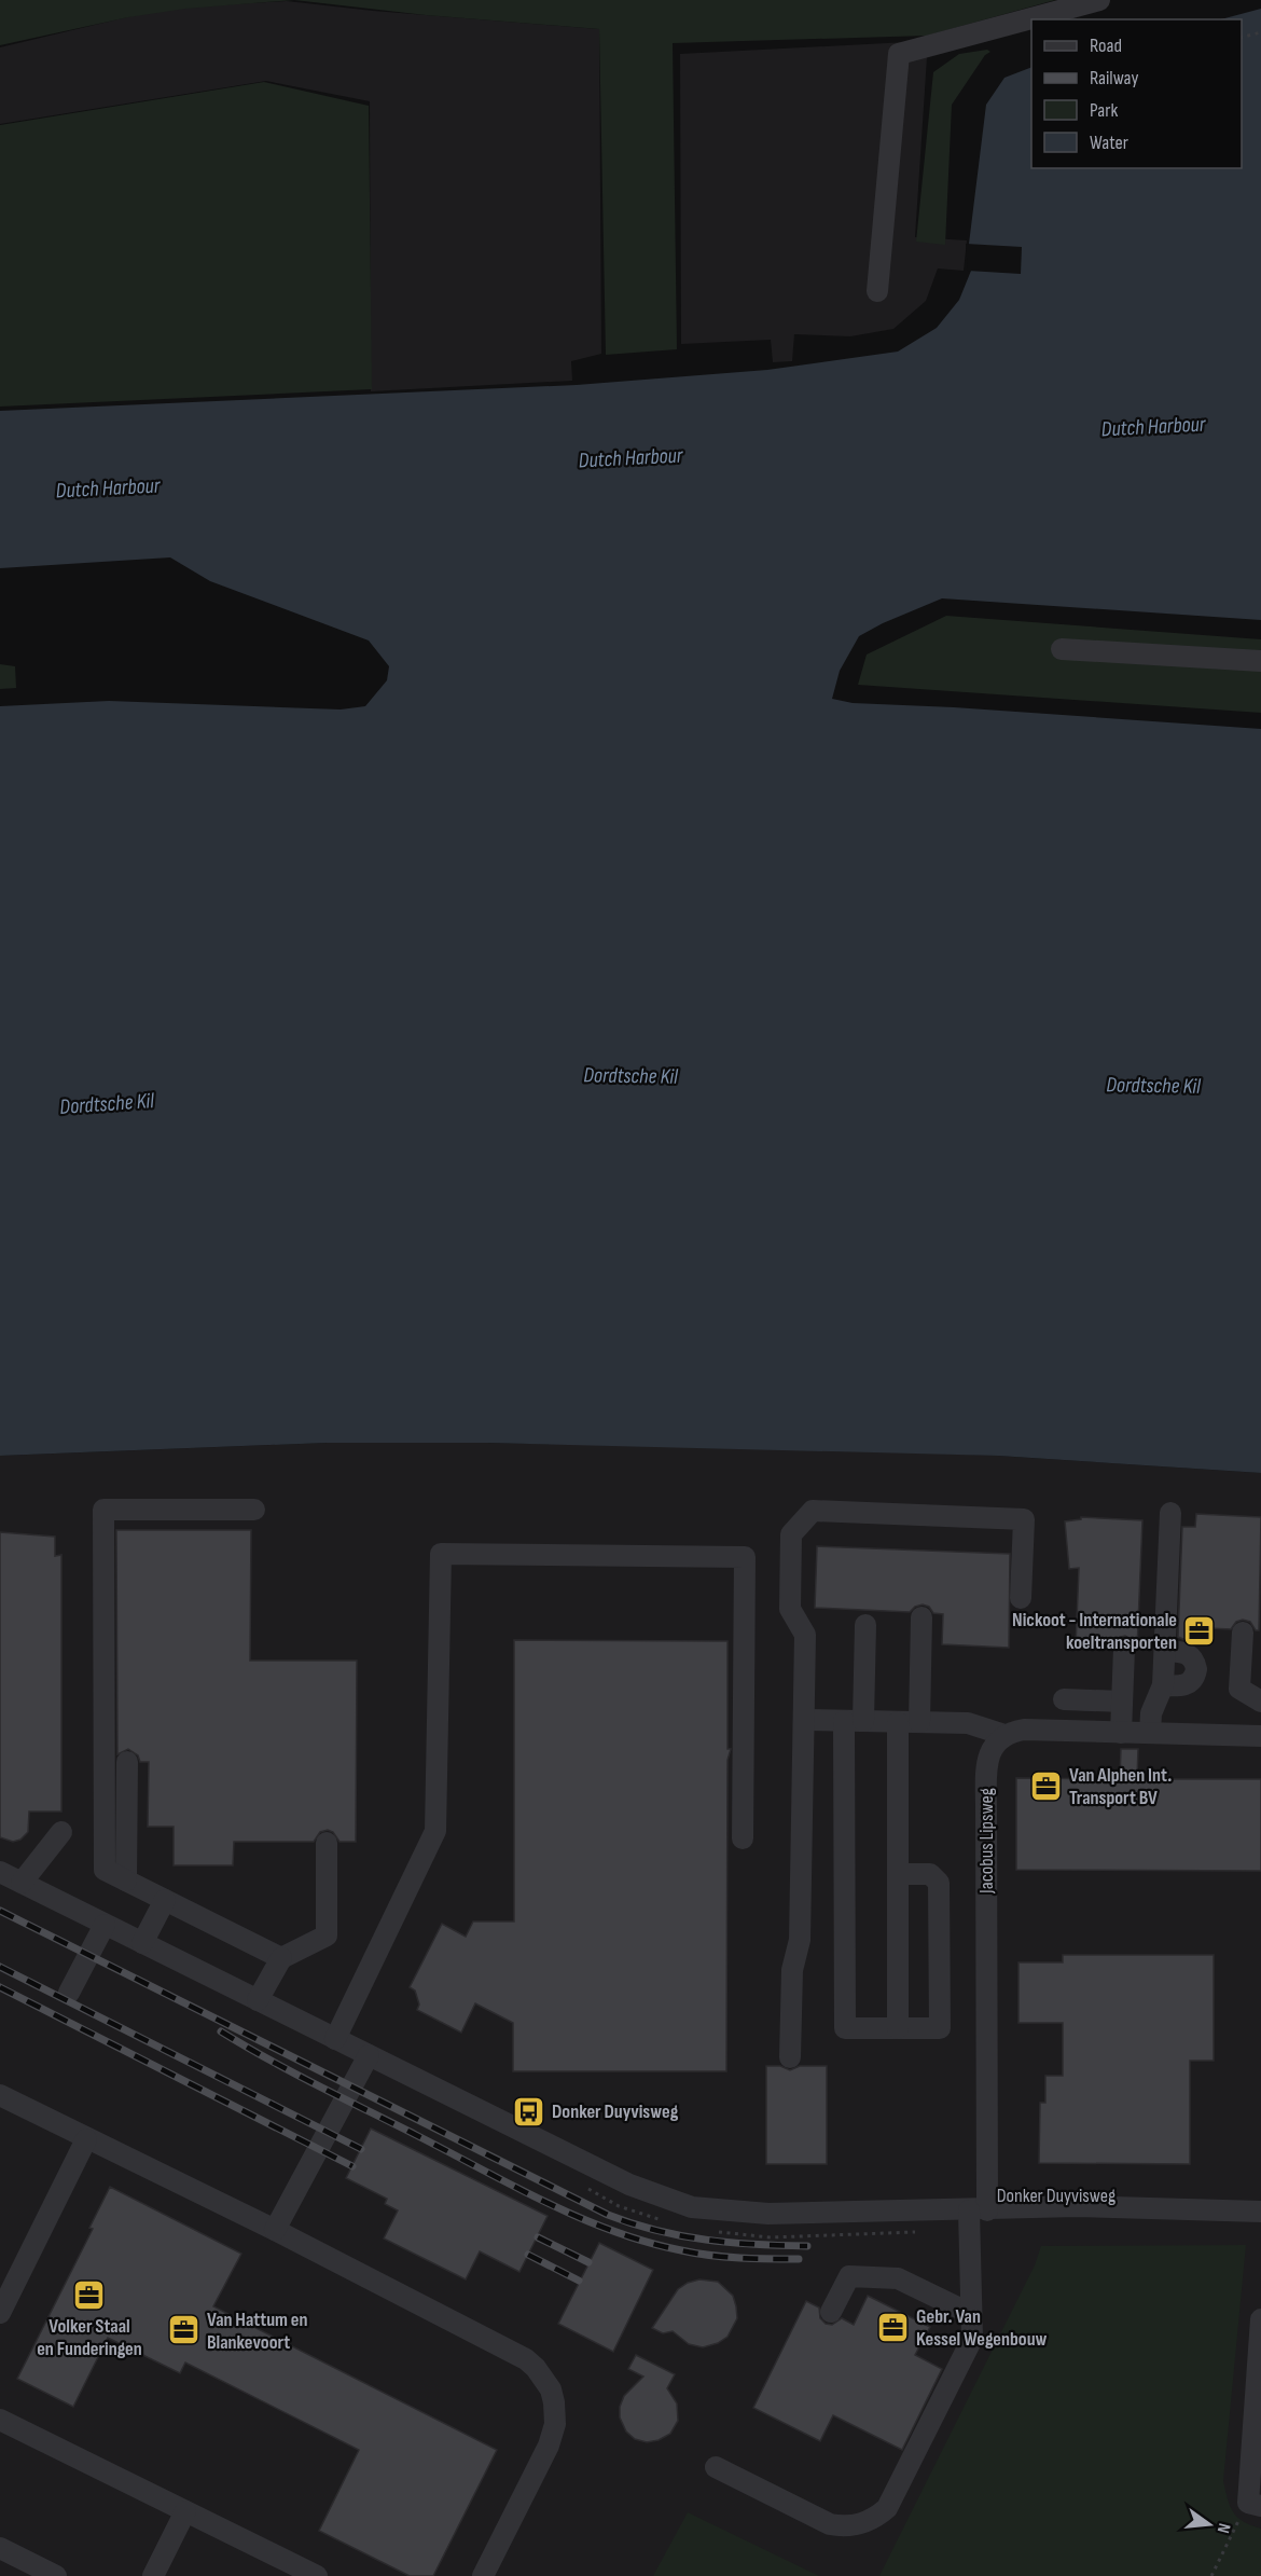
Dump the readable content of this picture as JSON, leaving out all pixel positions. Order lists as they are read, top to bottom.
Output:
{
  "streets": {
    "street": ["Jacobus Lipsweg", "Donker Duyvisweg"]
  },
  "crossings": [
    ["Jacobus Lipsweg", "Donker Duyvisweg"]
  ],
  "water": ["Dutch Harbour", "Dordtsche Kil"],
  "places": {
    "office": [
      "Nickoot - Internationale koeltransporten",
      "Van Alphen Int. Transport BV",
      "Volker Staal en Funderingen",
      "Gebr. Van Kessel Wegenbouw",
      "Van Hattum en Blankevoort"
    ],
    "bus stop": ["Donker Duyvisweg"]
  },
  "legend": [
    "Road",
    "Railway",
    "Park",
    "Water"
  ],
  "north": "right"
}
